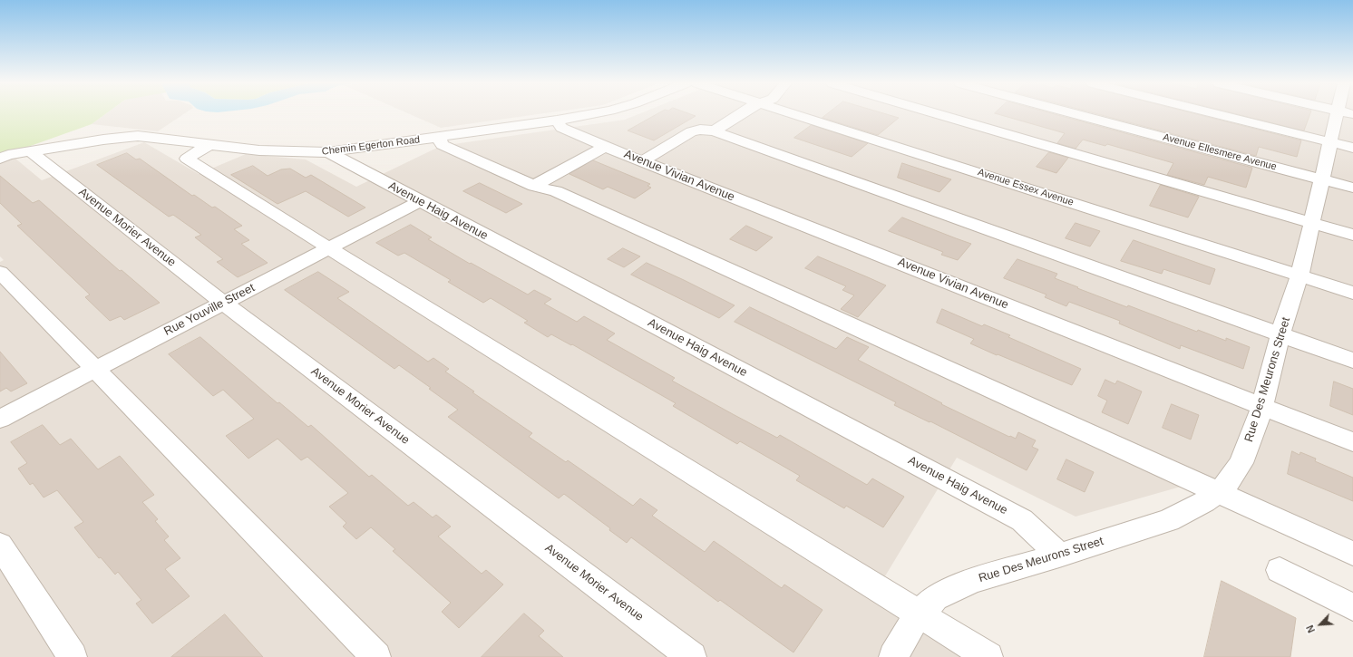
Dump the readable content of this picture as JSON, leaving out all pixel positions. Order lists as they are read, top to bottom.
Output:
{
  "streets": {
    "street": [
      "Chemin Egerton Road",
      "Avenue Ellesmere Avenue",
      "Avenue Vivian Avenue",
      "Avenue Essex Avenue",
      "Avenue Haig Avenue",
      "Avenue Morier Avenue",
      "Rue Youville Street",
      "Rue Des Meurons Street"
    ]
  },
  "crossings": [
    ["Chemin Egerton Road", "Avenue Vivian Avenue"],
    ["Chemin Egerton Road", "Avenue Haig Avenue"],
    ["Chemin Egerton Road", "Avenue Morier Avenue"],
    ["Avenue Ellesmere Avenue", "Rue Des Meurons Street"],
    ["Avenue Vivian Avenue", "Rue Des Meurons Street"],
    ["Avenue Essex Avenue", "Rue Des Meurons Street"],
    ["Avenue Haig Avenue", "Rue Youville Street"],
    ["Avenue Haig Avenue", "Rue Des Meurons Street"],
    ["Avenue Morier Avenue", "Rue Youville Street"]
  ],
  "north": "bottom left"
}
